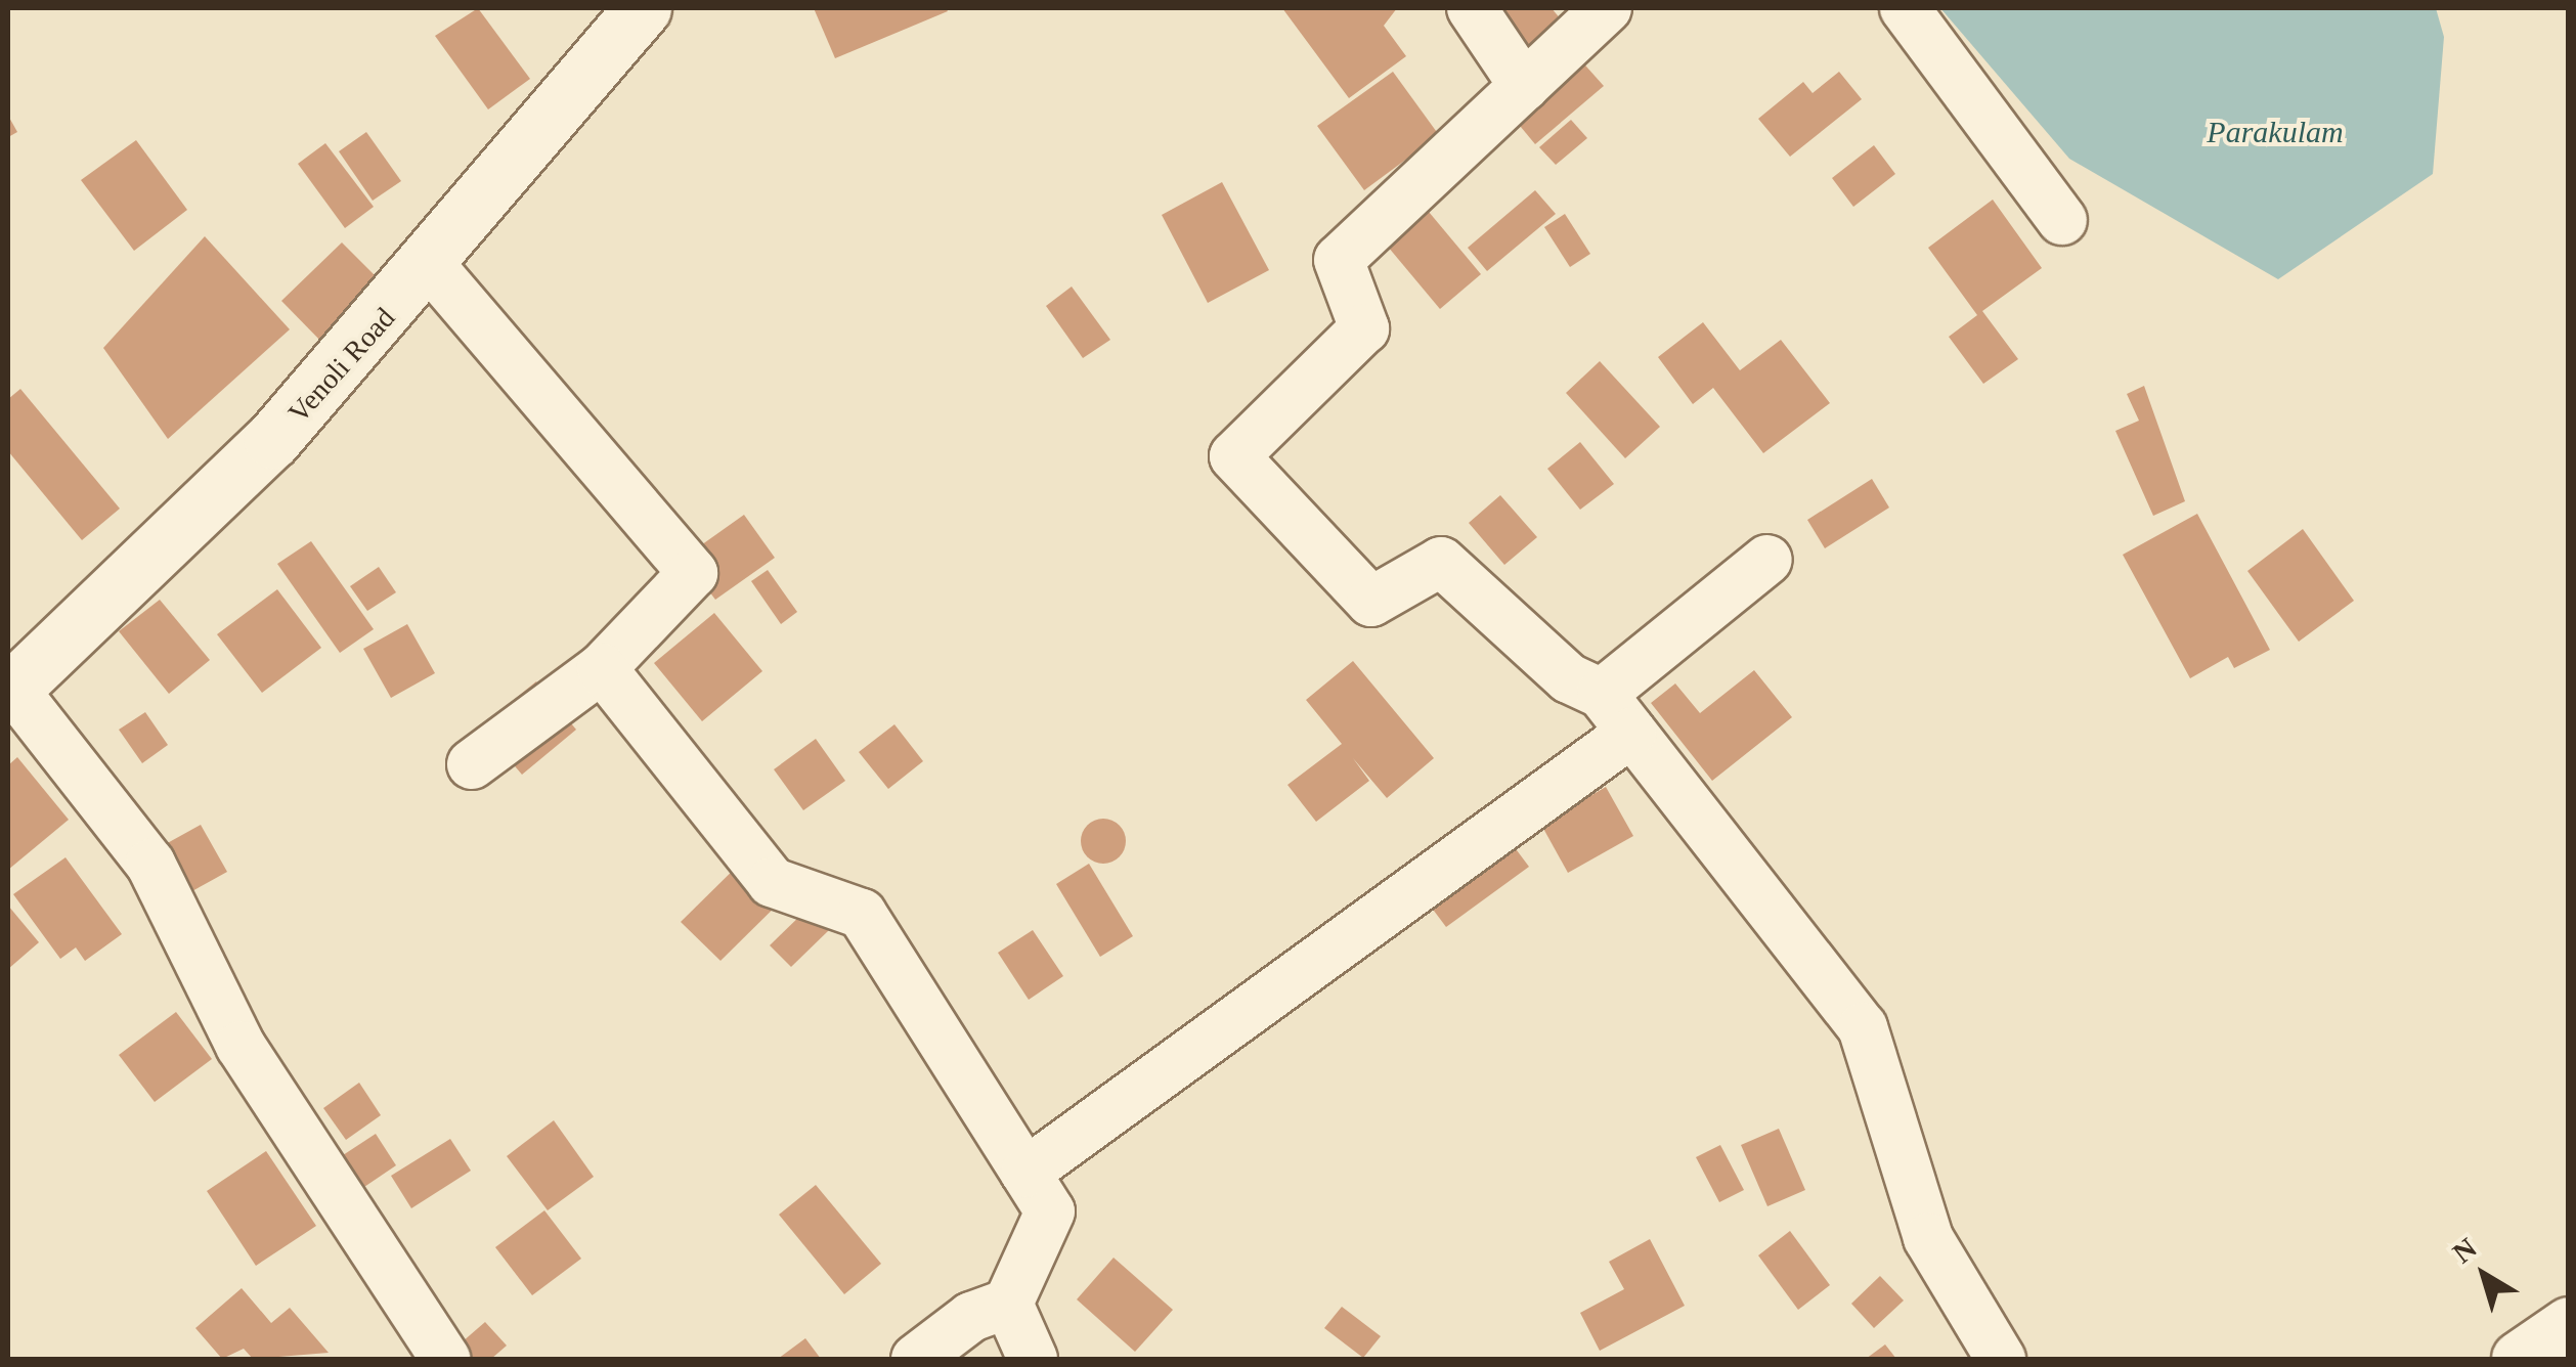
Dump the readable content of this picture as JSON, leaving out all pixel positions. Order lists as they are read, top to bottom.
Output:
{
  "streets": {
    "street": ["Venoli Road"]
  },
  "water": ["Parakulam"],
  "north": "top left"
}
